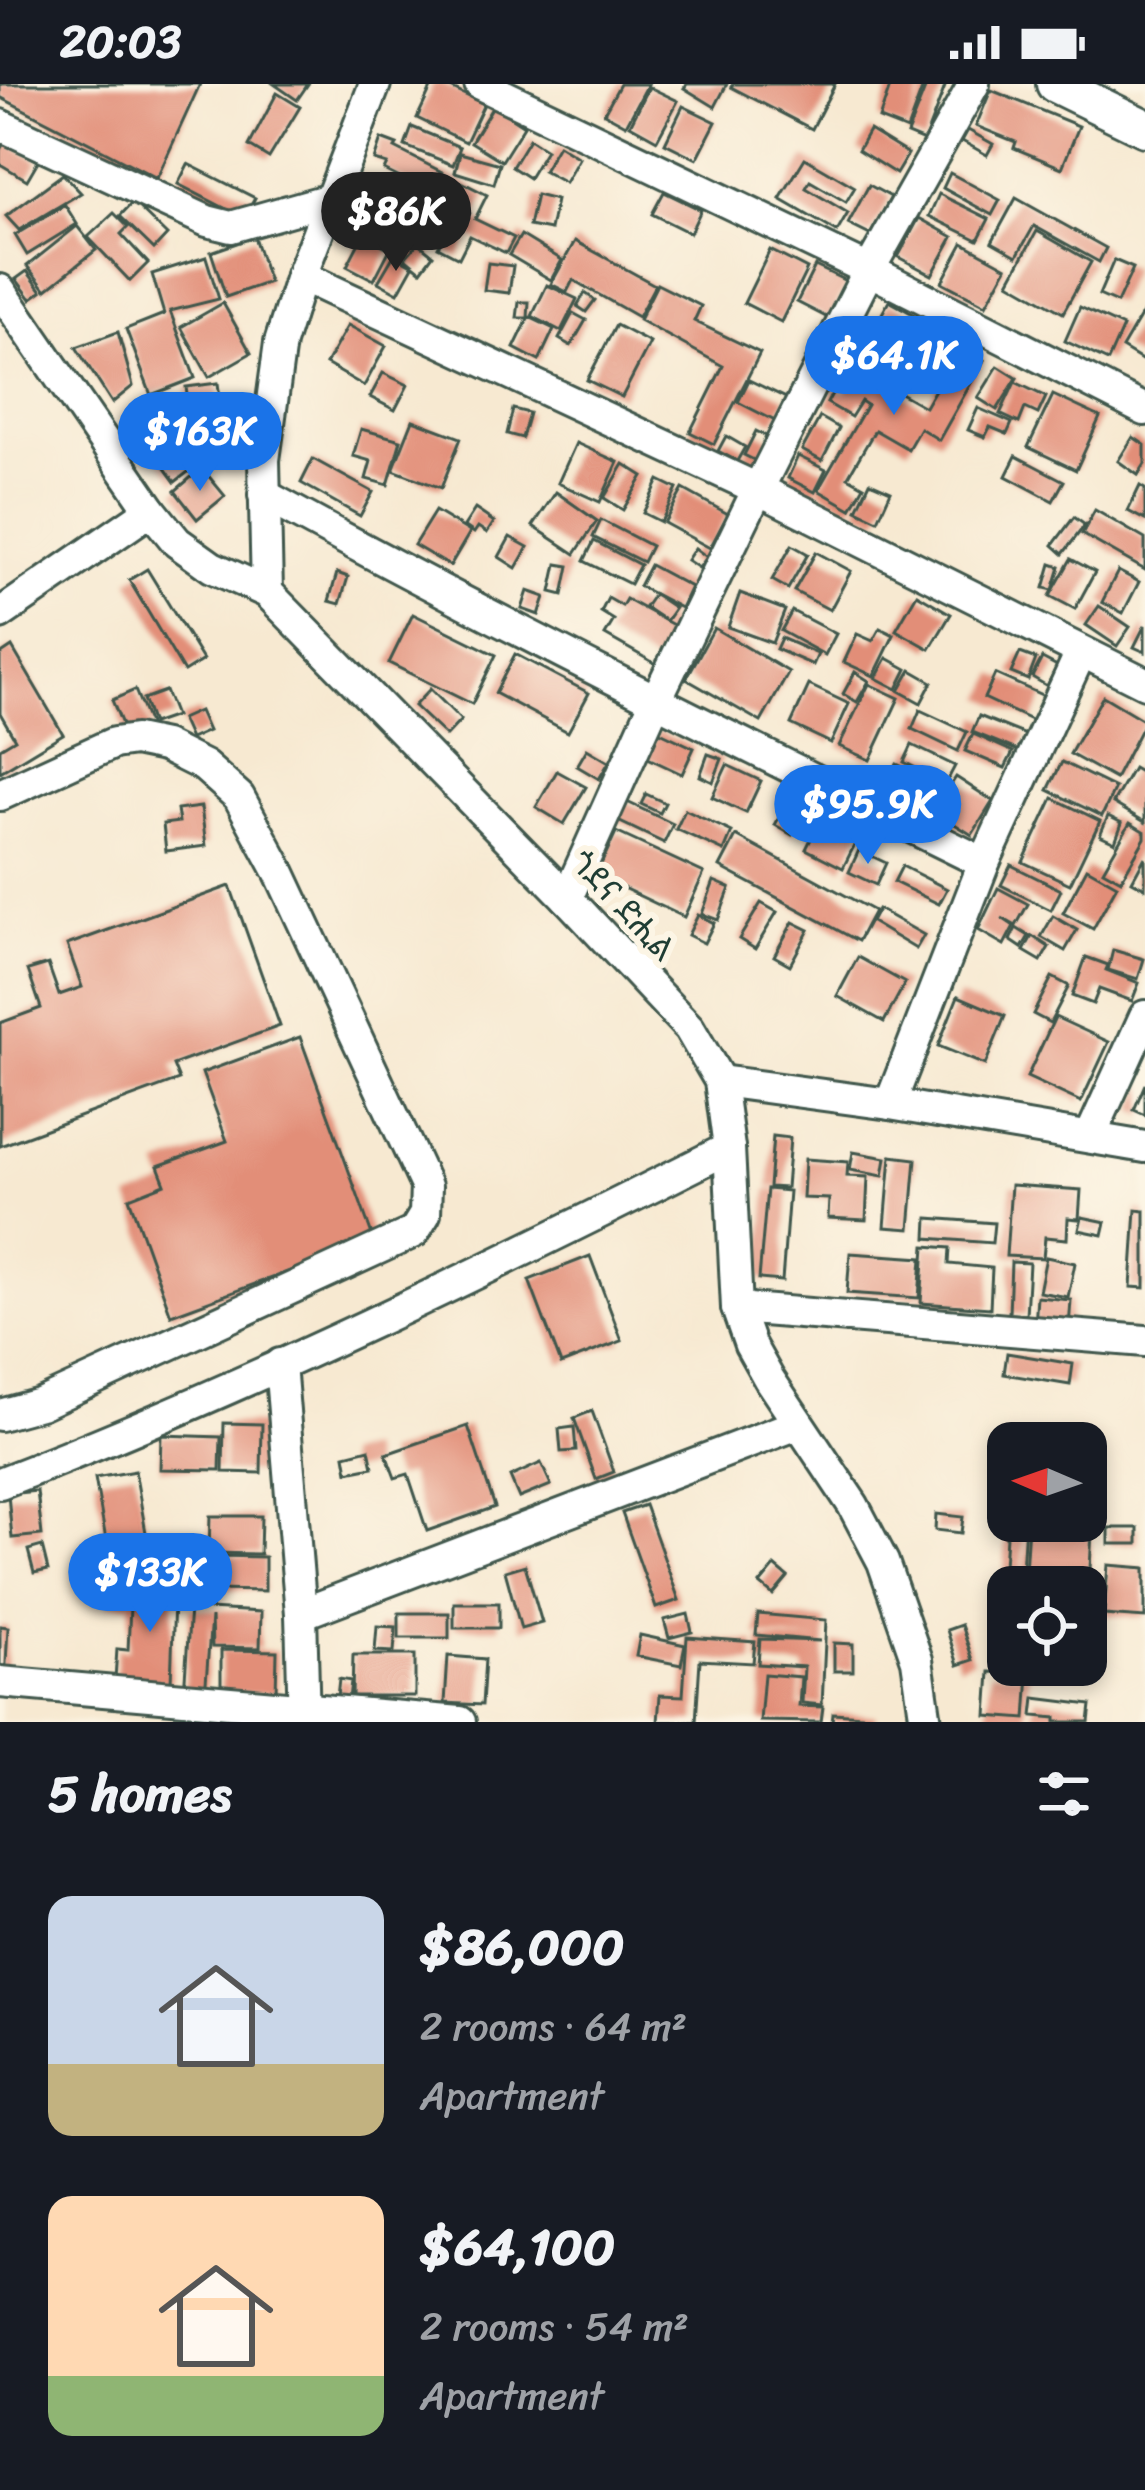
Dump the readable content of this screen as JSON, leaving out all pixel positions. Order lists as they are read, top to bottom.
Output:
{
  "streets": {
    "street": ["ጎደና ድሒል"]
  },
  "north": "left",
  "page": {
    "status": "20:03",
    "price": [
      "$86K",
      "$64.1K",
      "$163K",
      "$95.9K",
      "$133K"
    ],
    "heading": "5 homes",
    "list": [
      {
        "name": "$86,000",
        "note": "2 rooms · 64 m² · Apartment"
      },
      {
        "name": "$64,100",
        "note": "2 rooms · 54 m² · Apartment"
      }
    ]
  }
}
